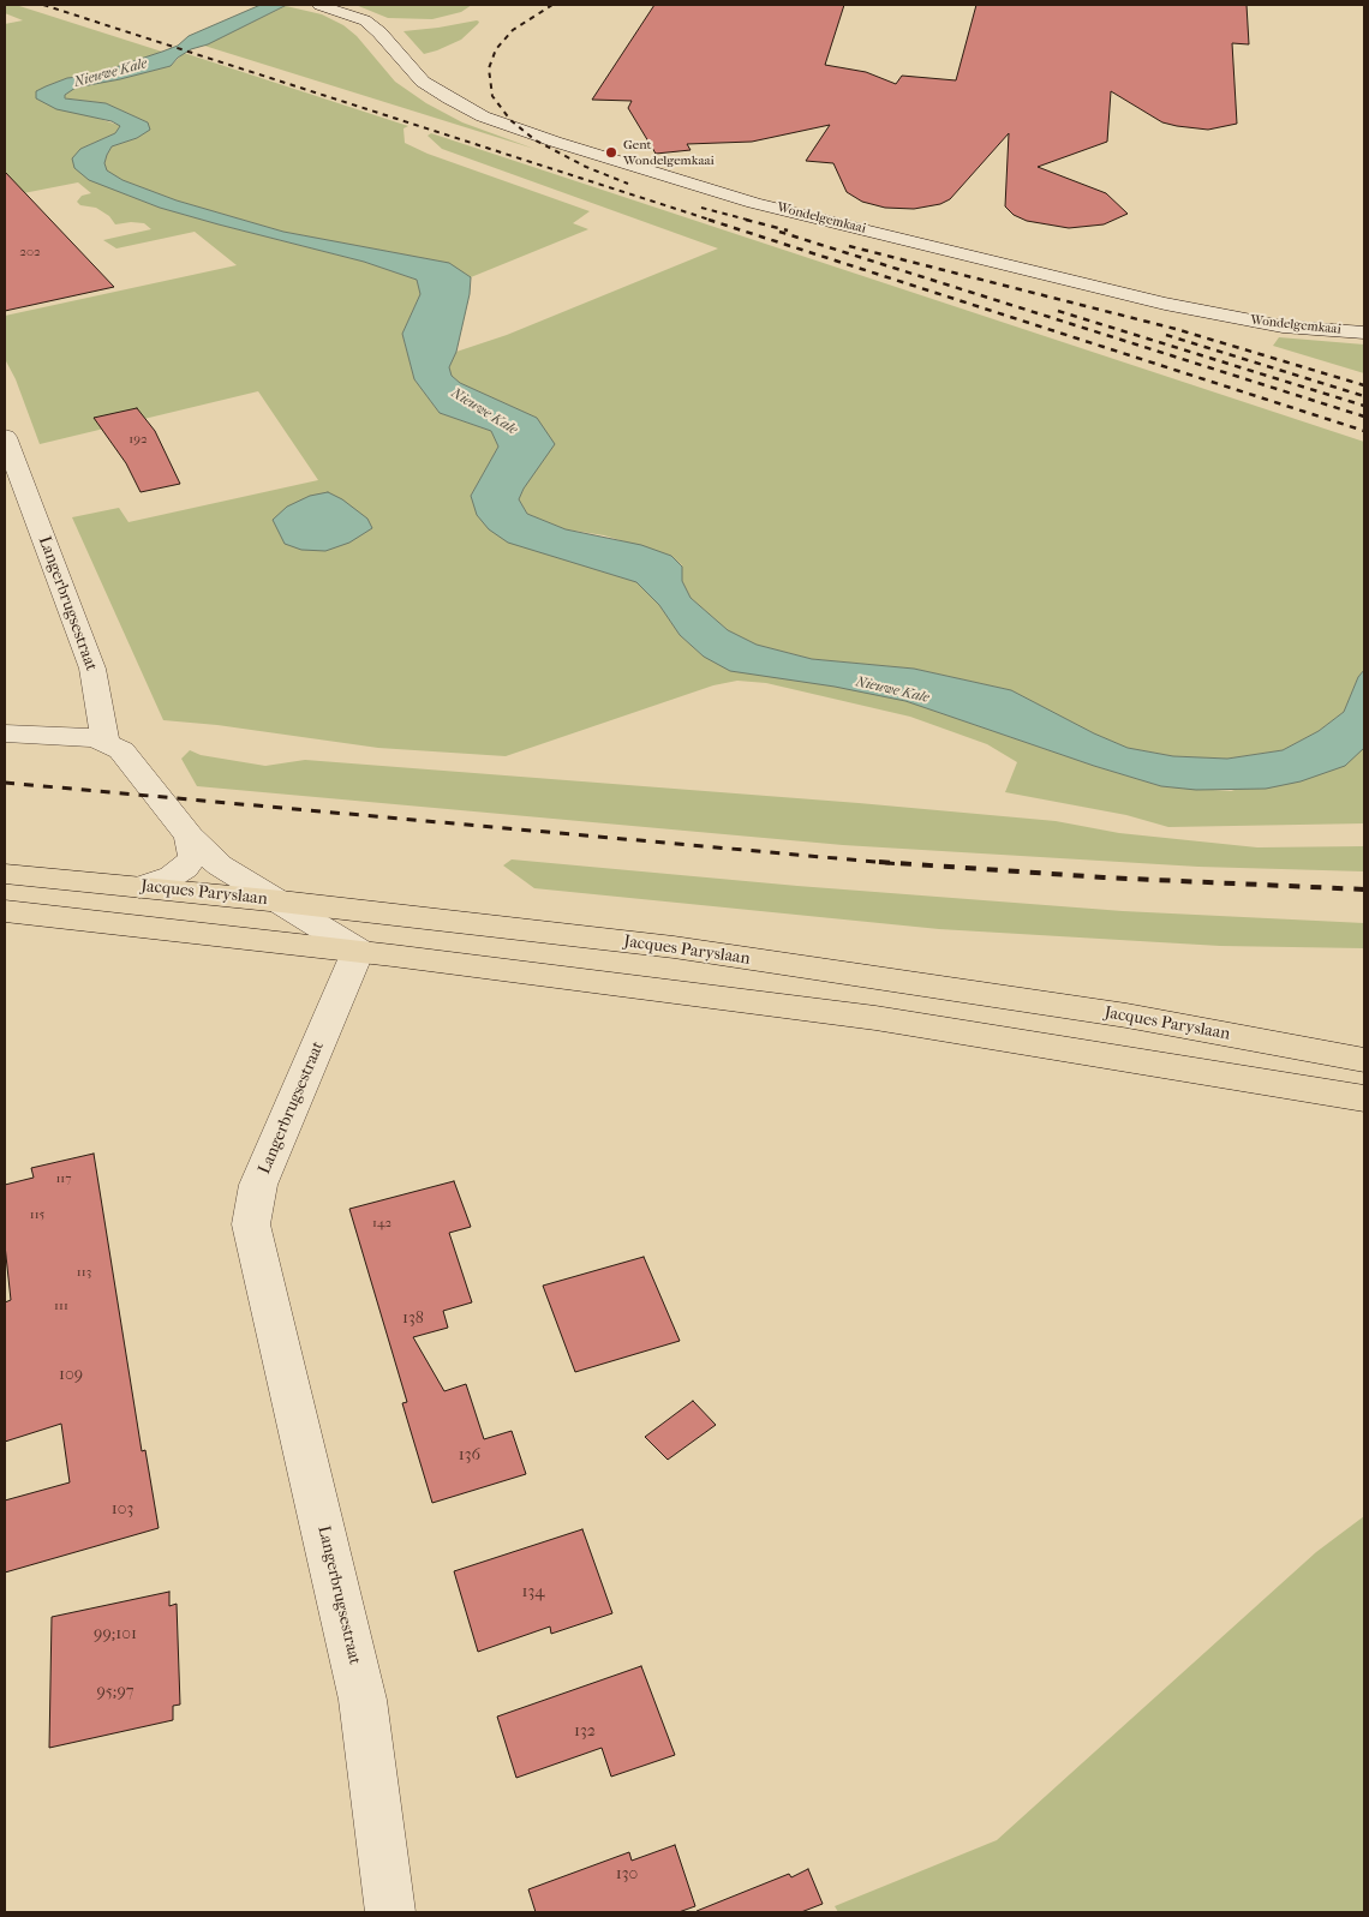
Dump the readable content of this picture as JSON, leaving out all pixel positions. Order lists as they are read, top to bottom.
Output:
{
  "streets": {
    "highway": ["Jacques Paryslaan"],
    "main road": ["Wondelgemkaai", "Langerbrugsestraat"]
  },
  "water": ["Nieuwe Kale"],
  "places": ["Gent Wondelgemkaai"],
  "house_numbers": [
    "202",
    "192",
    "117",
    "115",
    "142",
    "113",
    "111",
    "138",
    "109",
    "136",
    "103",
    "134",
    "99;101",
    "95;97",
    "132",
    "130"
  ]
}
